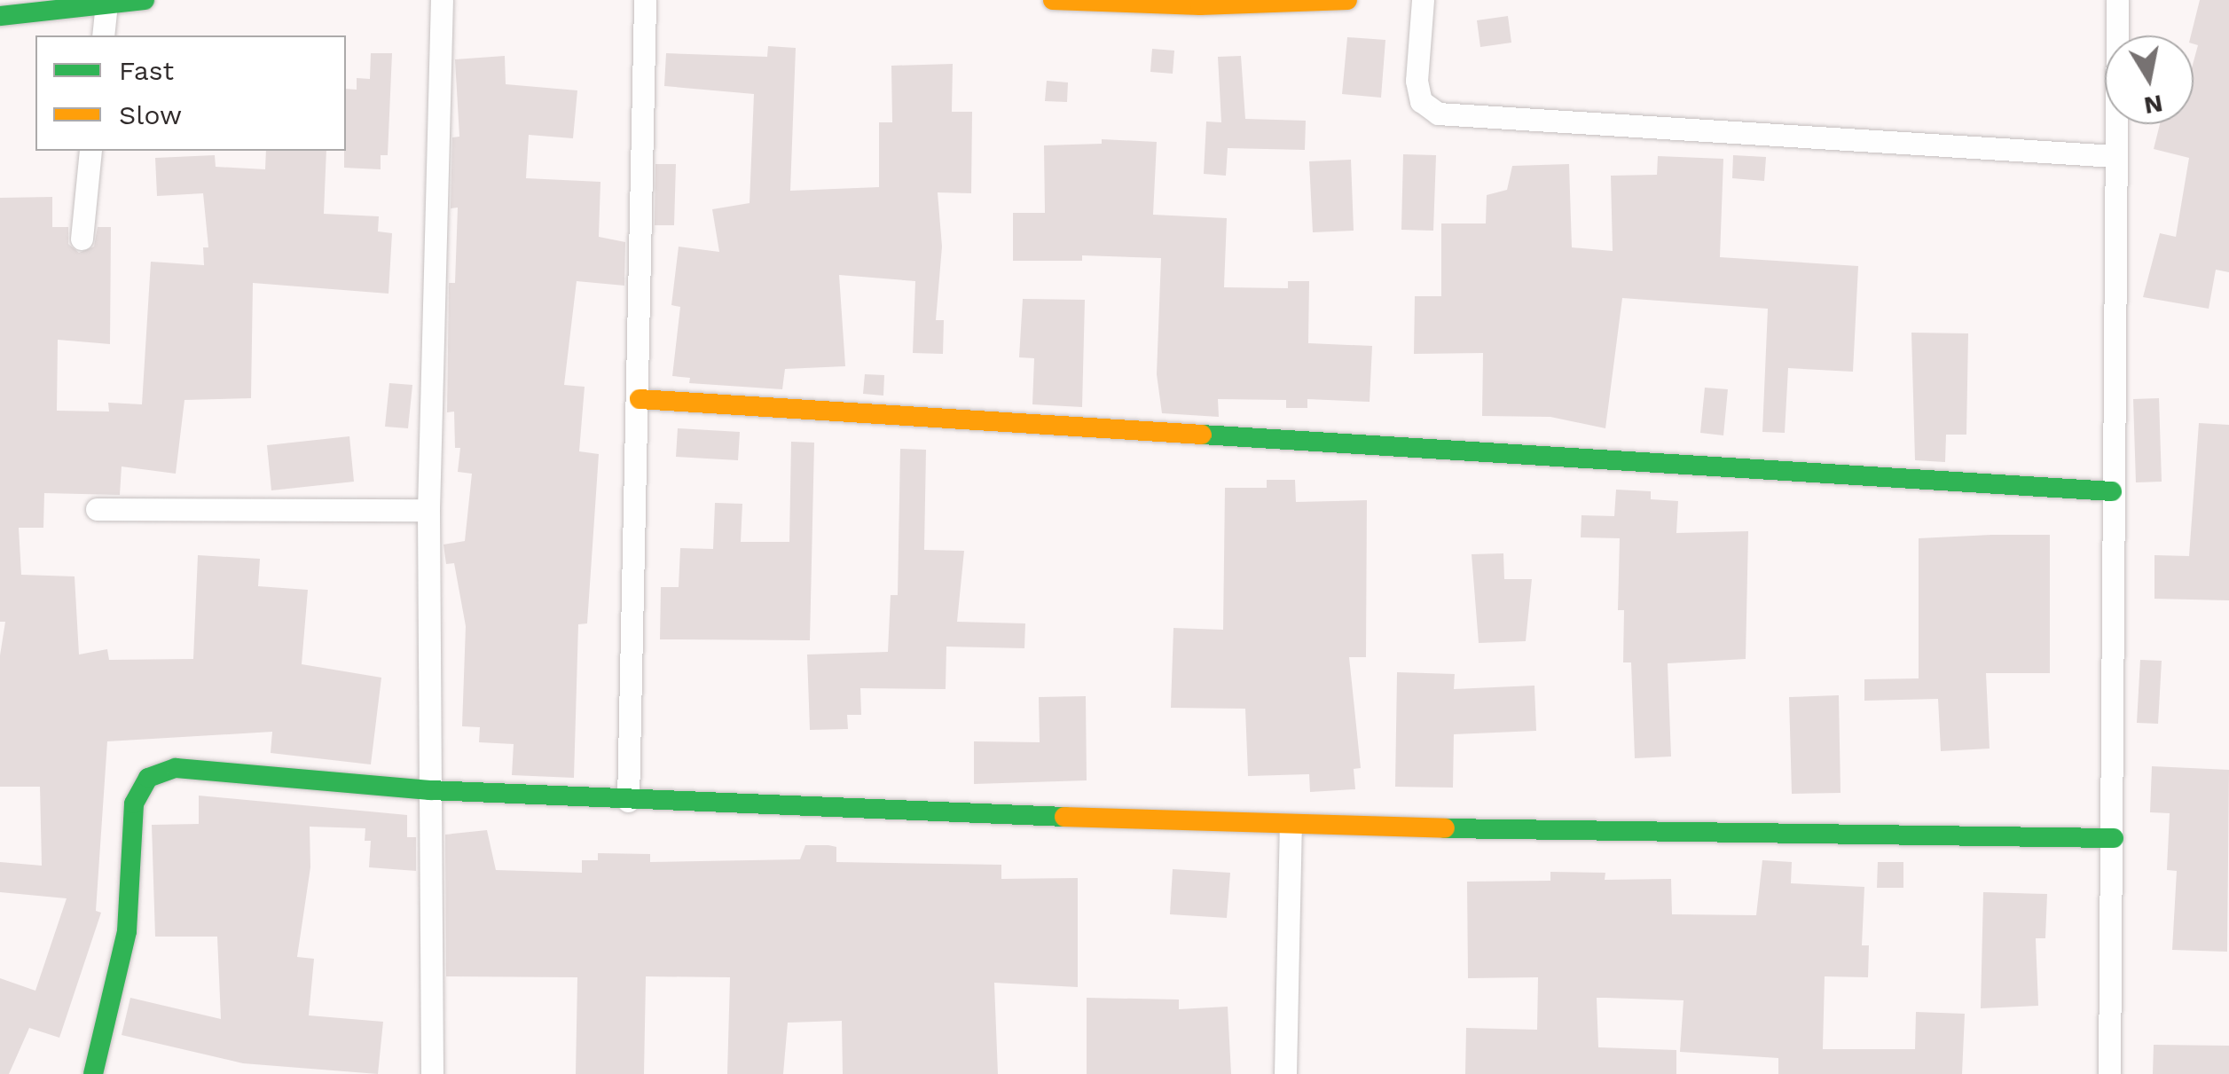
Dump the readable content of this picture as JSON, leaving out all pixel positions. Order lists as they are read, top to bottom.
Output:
{
  "legend": ["Fast", "Slow"],
  "north": "bottom"
}
